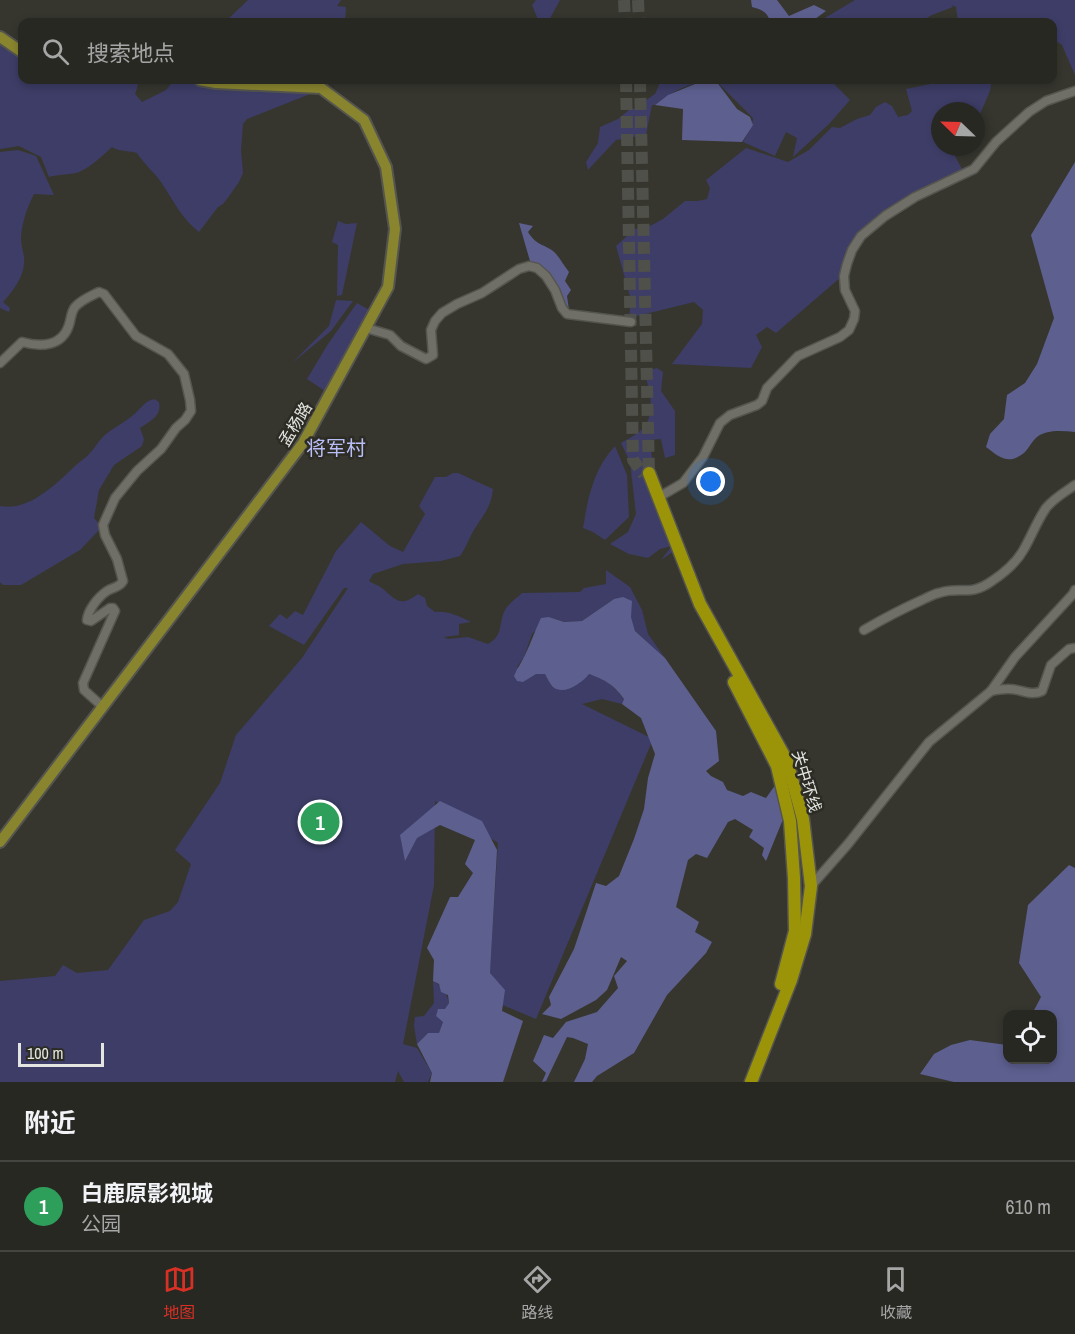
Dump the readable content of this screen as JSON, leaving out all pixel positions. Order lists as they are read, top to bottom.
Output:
{
  "streets": {
    "highway": ["关中环线"],
    "main road": ["孟杨路"]
  },
  "districts": ["将军村"],
  "scale_bar": "100 m",
  "north": "top left",
  "page": {
    "search": "搜索地点",
    "pins": "1",
    "scale": "100 m",
    "heading": "附近",
    "list": [
      {
        "mark": "1",
        "name": "白鹿原影视城",
        "note": "公园",
        "value": "610 m"
      }
    ],
    "nav": ["地图", "路线", "收藏"]
  }
}
